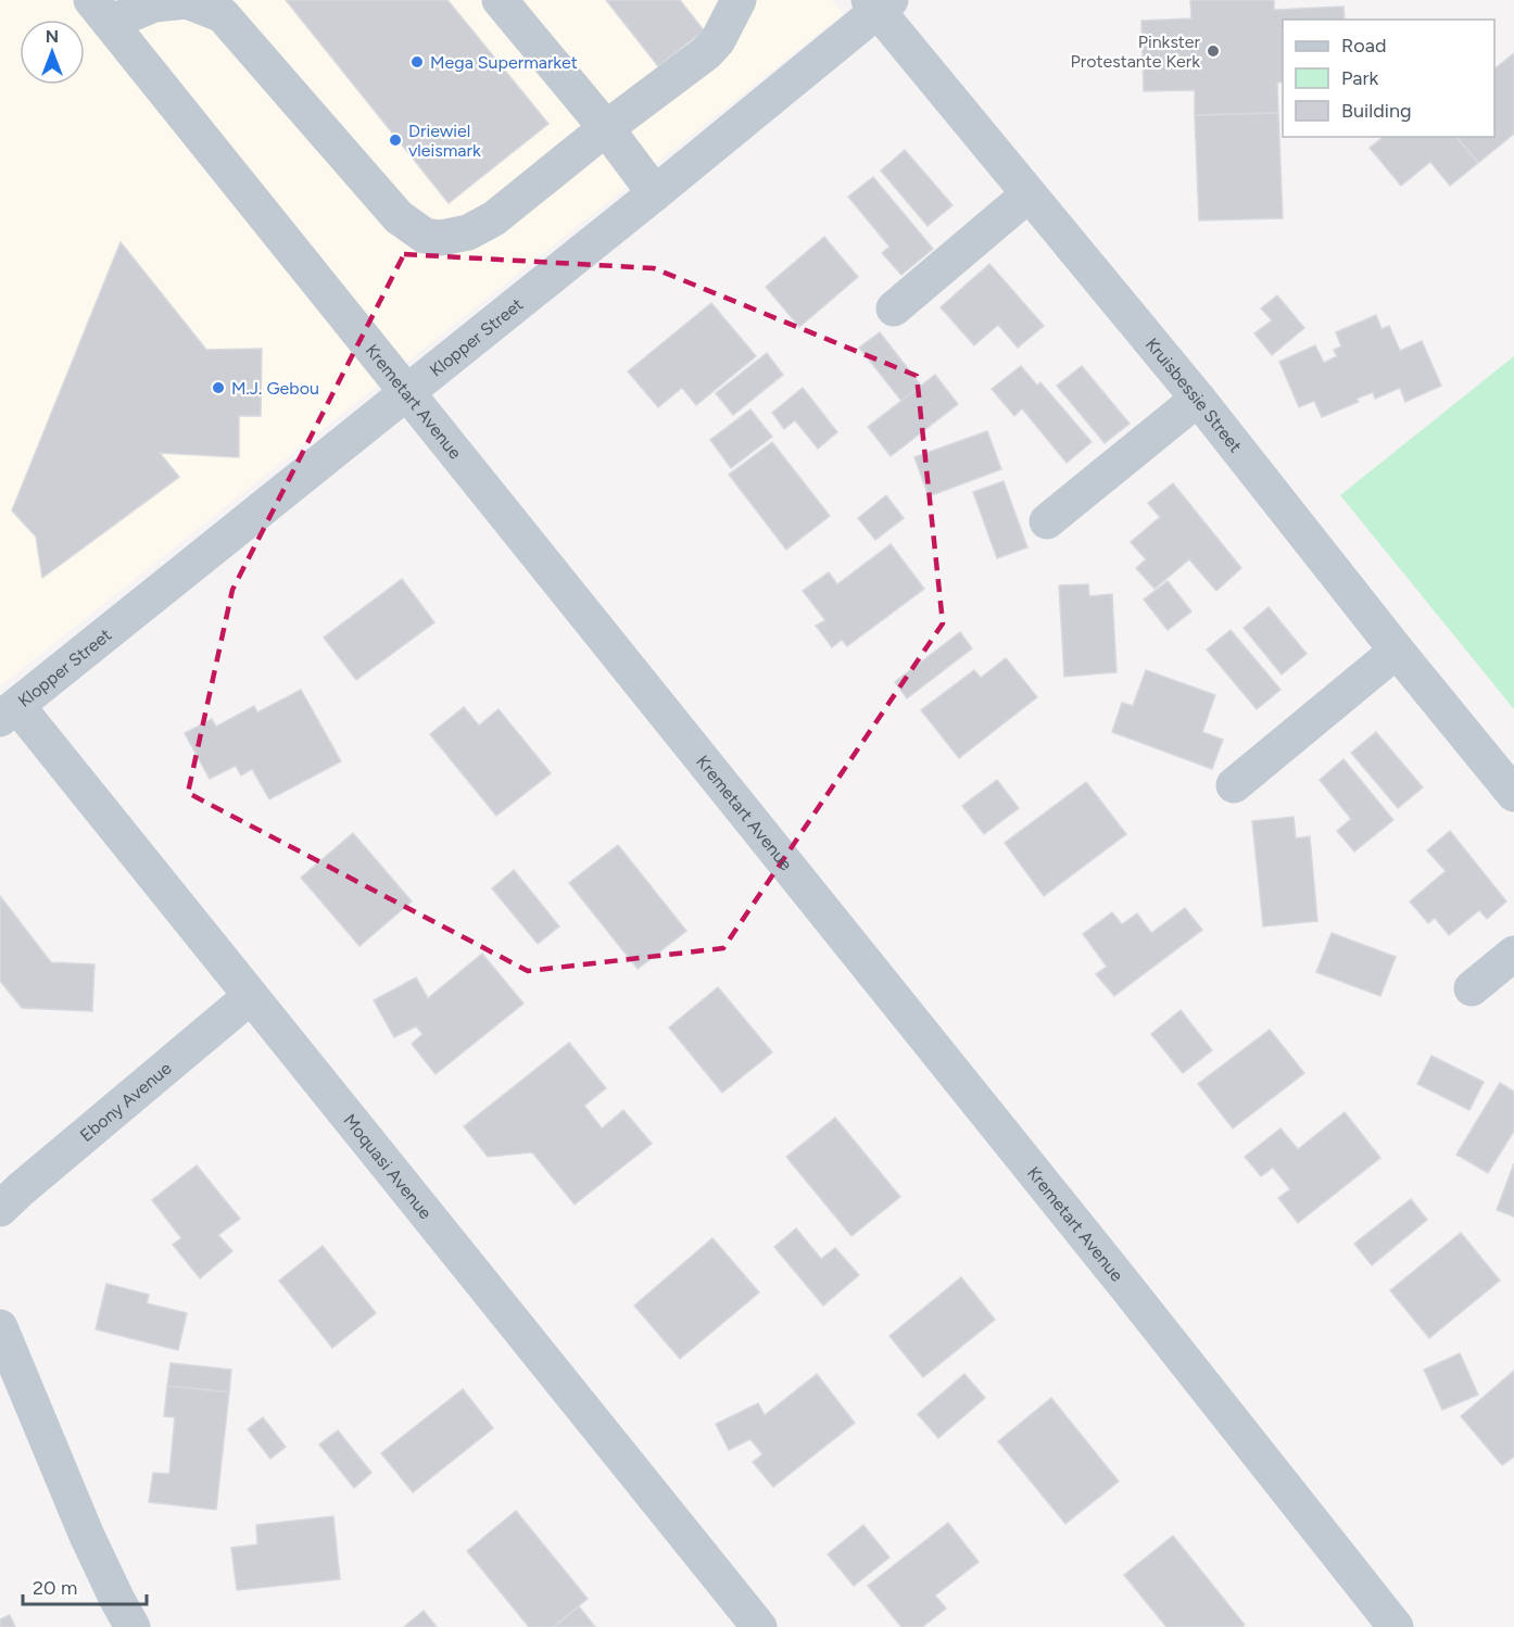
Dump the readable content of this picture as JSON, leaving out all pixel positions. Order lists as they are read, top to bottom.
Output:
{
  "streets": {
    "street": [
      "Klopper Street",
      "Kruisbessie Street",
      "Kremetart Avenue",
      "Ebony Avenue",
      "Moquasi Avenue"
    ]
  },
  "crossings": [
    ["Klopper Street", "Kruisbessie Street"],
    ["Klopper Street", "Kremetart Avenue"],
    ["Klopper Street", "Moquasi Avenue"],
    ["Ebony Avenue", "Moquasi Avenue"]
  ],
  "places": [
    "Pinkster Protestante Kerk",
    "Mega Supermarket",
    "Driewiel vleismark",
    "M.J. Gebou"
  ],
  "legend": ["Road", "Park", "Building"],
  "scale_bar": "20 m",
  "north": "top"
}
